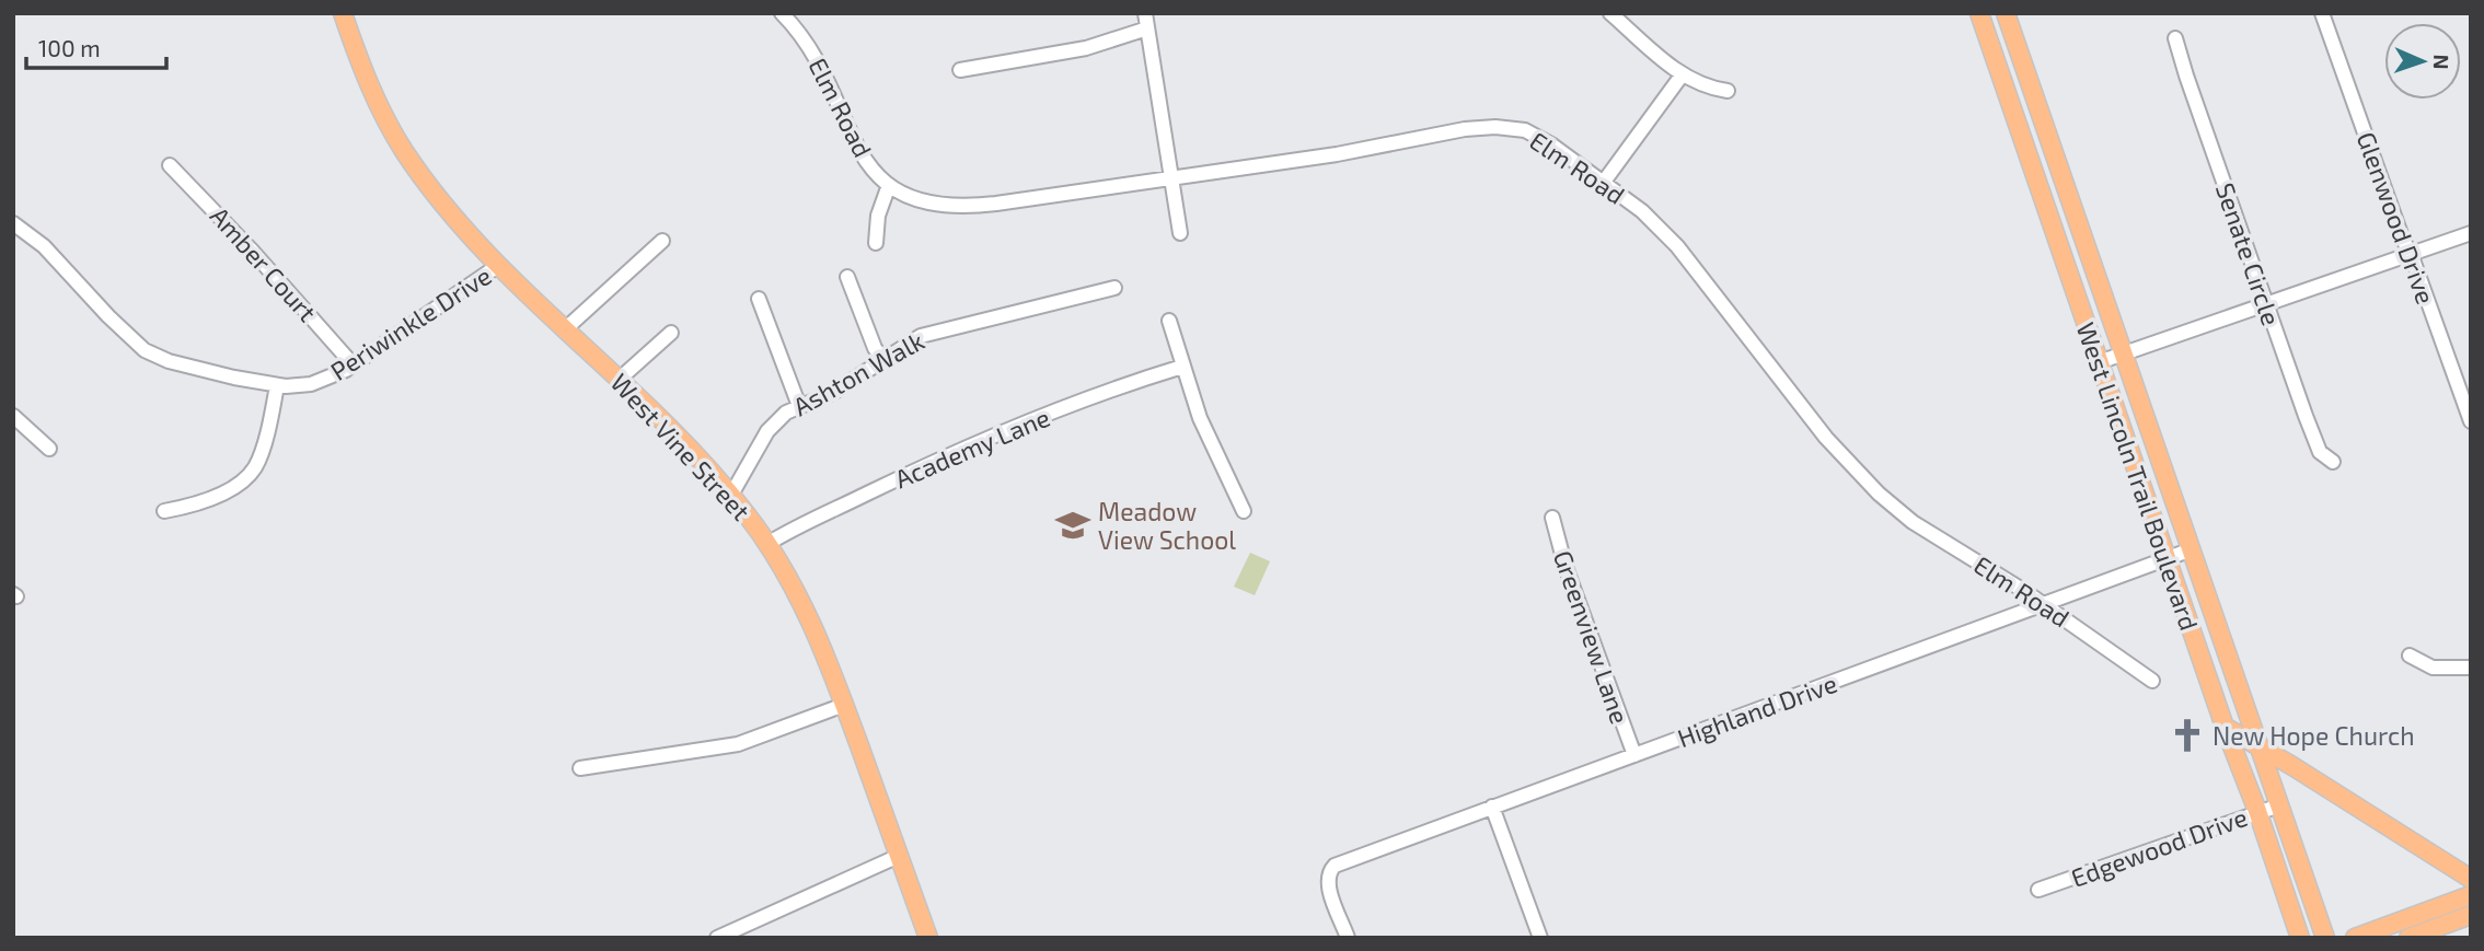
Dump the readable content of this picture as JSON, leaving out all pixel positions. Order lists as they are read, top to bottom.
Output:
{
  "streets": {
    "main road": ["West Vine Street", "West Lincoln Trail Boulevard"],
    "street": [
      "Elm Road",
      "Glenwood Drive",
      "Senate Circle",
      "Amber Court",
      "Periwinkle Drive",
      "Ashton Walk",
      "Academy Lane",
      "Greenview Lane",
      "Highland Drive",
      "Edgewood Drive"
    ]
  },
  "crossings": [
    ["Elm Road", "Highland Drive"],
    ["Amber Court", "Periwinkle Drive"],
    ["Periwinkle Drive", "West Vine Street"],
    ["Ashton Walk", "West Vine Street"],
    ["West Vine Street", "Academy Lane"],
    ["West Lincoln Trail Boulevard", "Highland Drive"],
    ["West Lincoln Trail Boulevard", "Edgewood Drive"],
    ["Greenview Lane", "Highland Drive"]
  ],
  "places": {
    "school or university": ["Meadow View School"],
    "church": ["New Hope Church"]
  },
  "scale_bar": "100 m",
  "north": "right"
}
